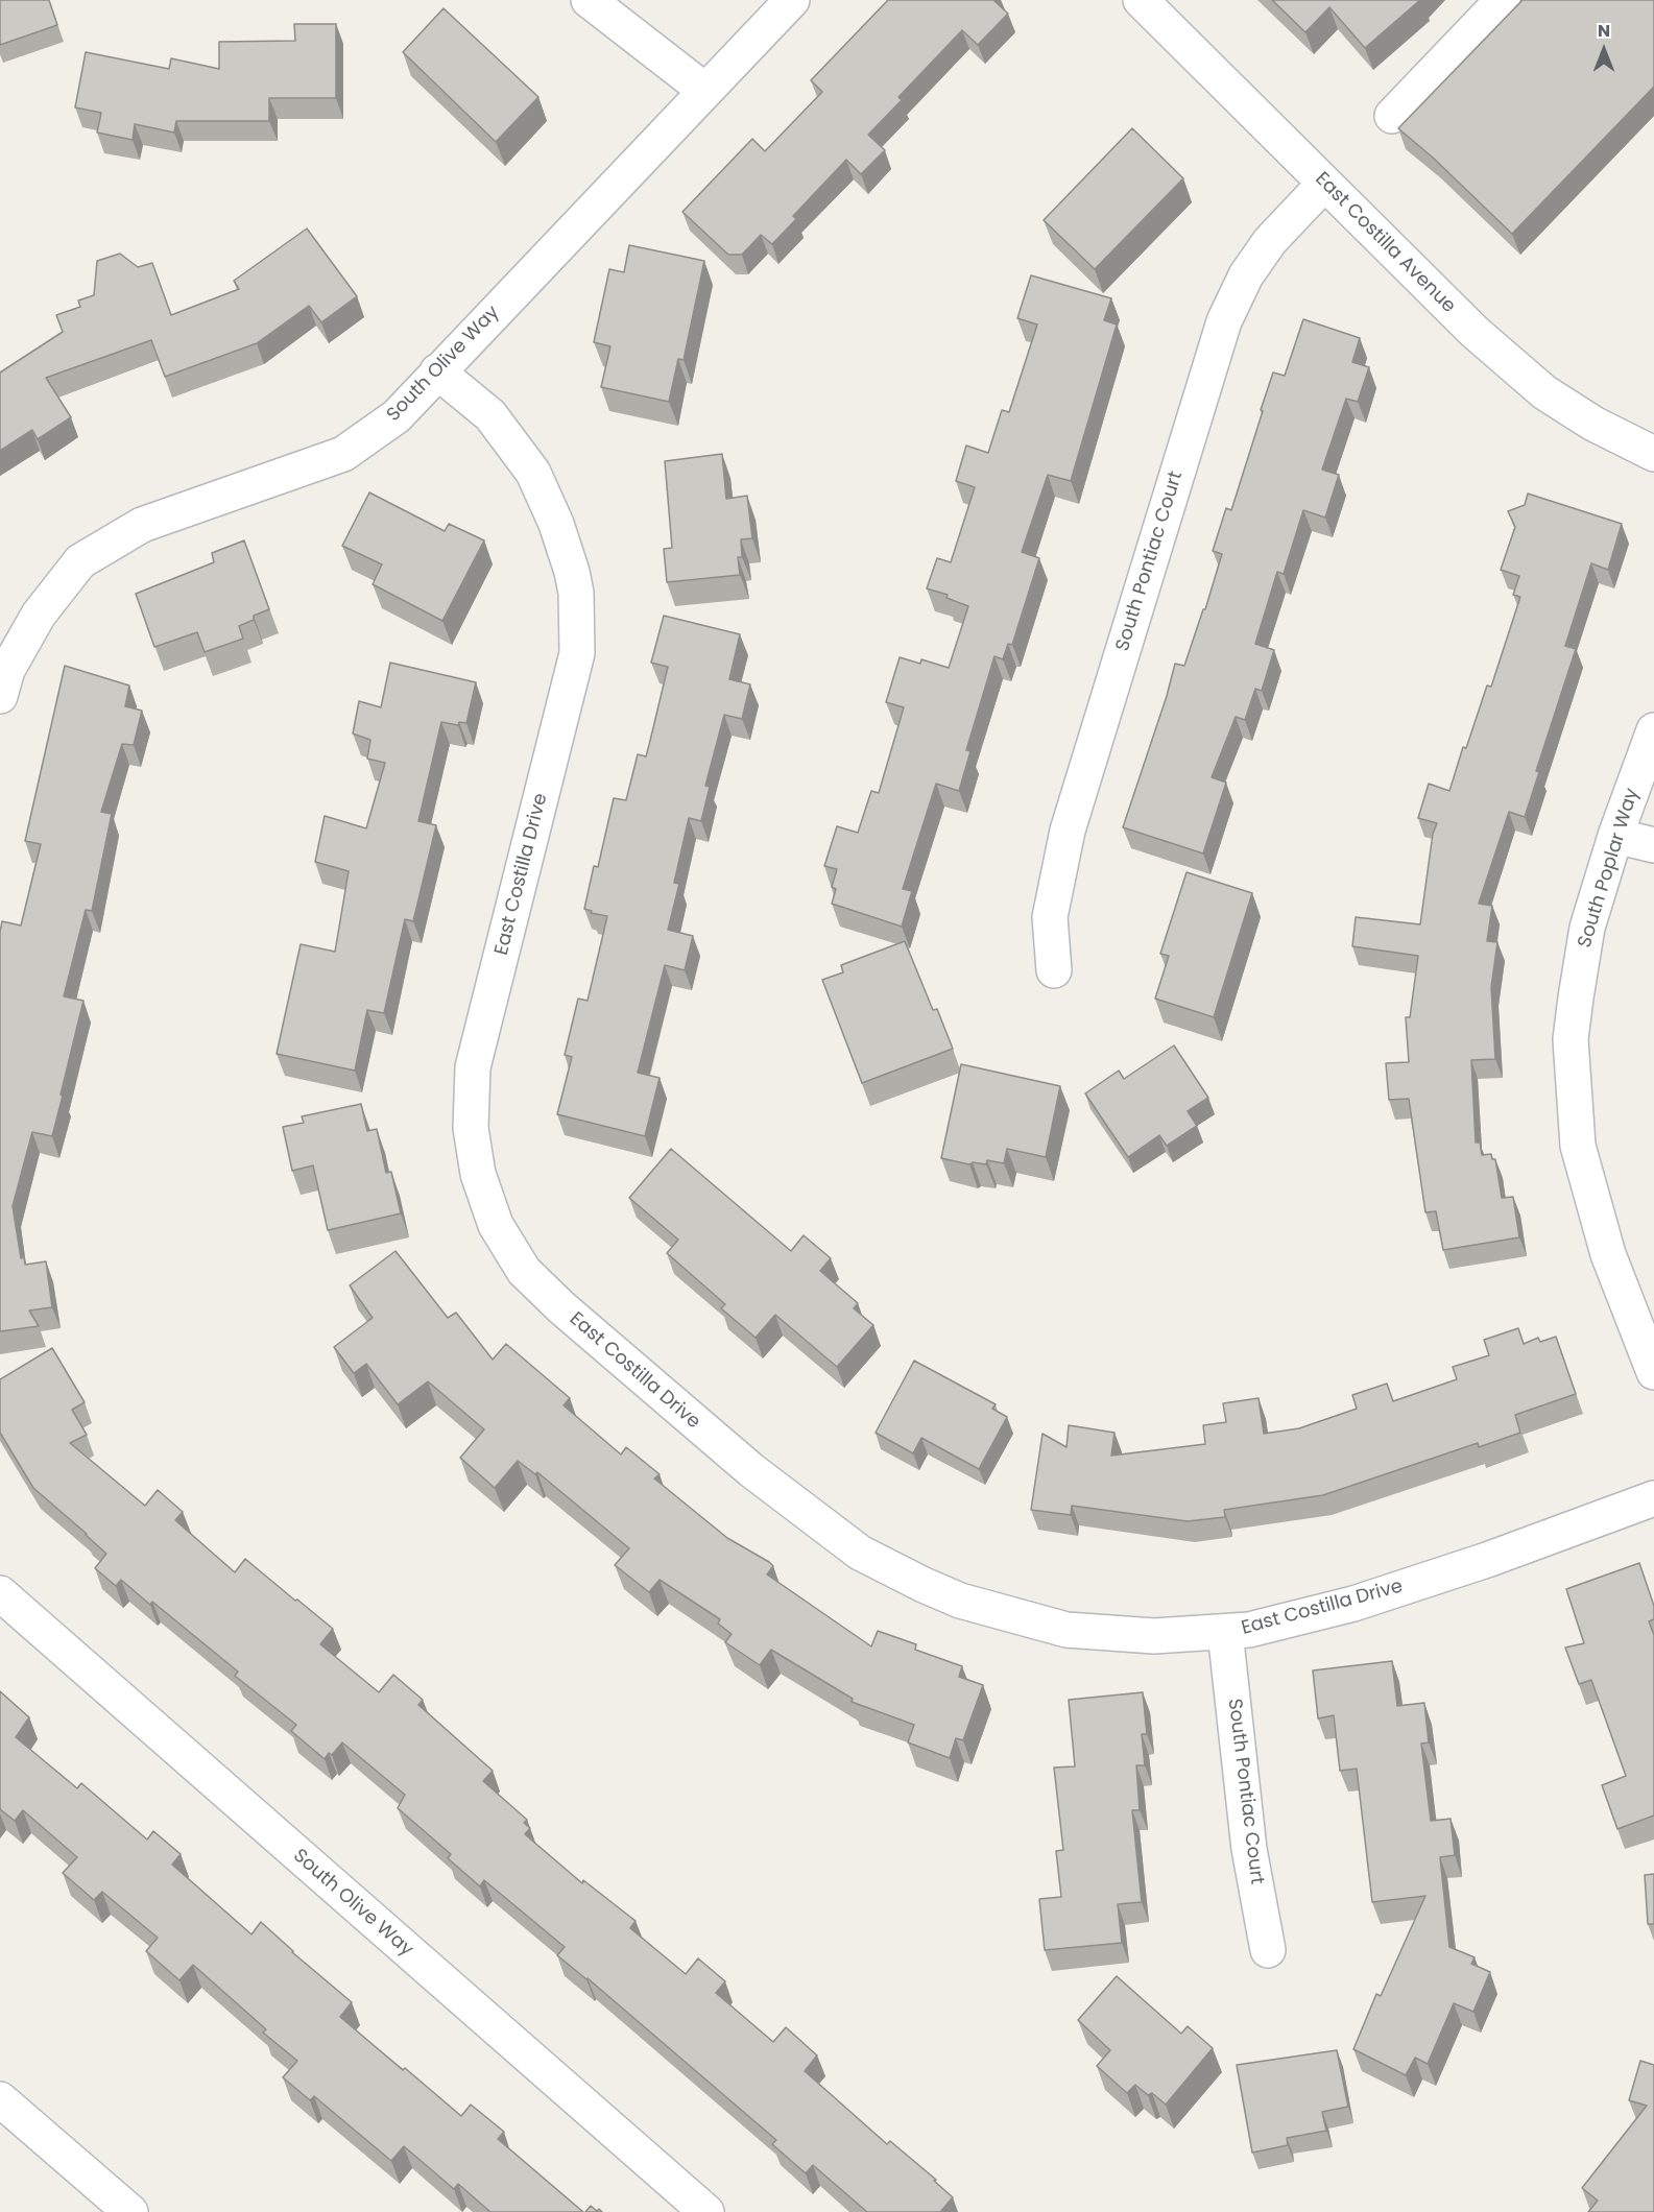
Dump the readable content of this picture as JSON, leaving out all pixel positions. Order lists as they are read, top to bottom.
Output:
{
  "streets": {
    "street": [
      "East Costilla Avenue",
      "South Olive Way",
      "South Pontiac Court",
      "South Poplar Way",
      "East Costilla Drive"
    ]
  },
  "crossings": [
    ["East Costilla Avenue", "South Pontiac Court"],
    ["South Olive Way", "East Costilla Drive"],
    ["South Pontiac Court", "East Costilla Drive"]
  ],
  "north": "top"
}
